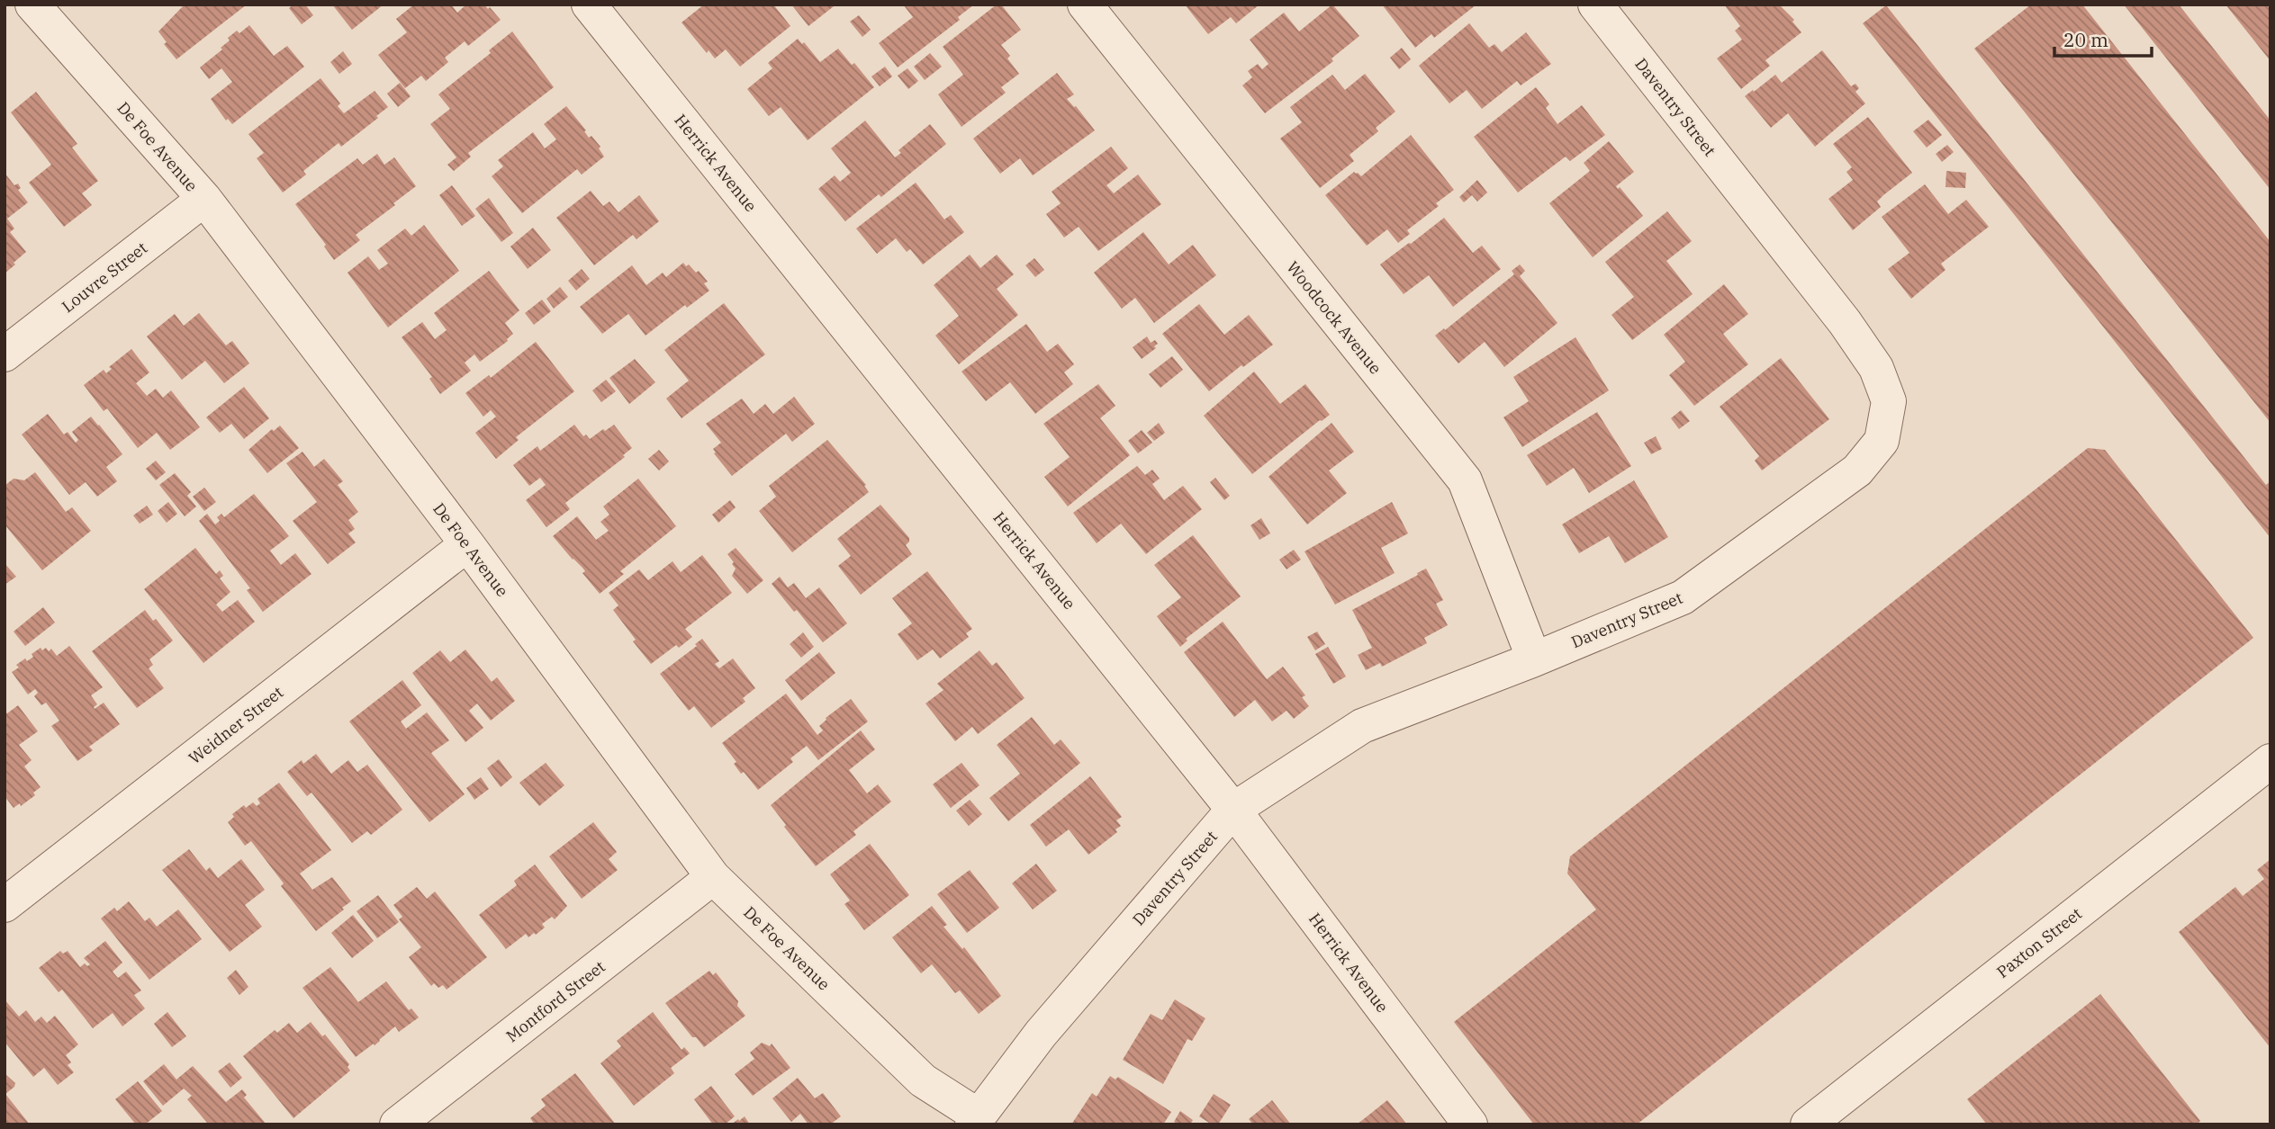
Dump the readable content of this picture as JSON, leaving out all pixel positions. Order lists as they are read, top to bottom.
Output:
{
  "streets": {
    "street": [
      "Daventry Street",
      "De Foe Avenue",
      "Herrick Avenue",
      "Louvre Street",
      "Woodcock Avenue",
      "Weidner Street",
      "Paxton Street",
      "Montford Street"
    ]
  },
  "crossings": [
    ["Daventry Street", "De Foe Avenue"],
    ["Daventry Street", "Herrick Avenue"],
    ["Daventry Street", "Woodcock Avenue"],
    ["De Foe Avenue", "Louvre Street"],
    ["De Foe Avenue", "Weidner Street"],
    ["De Foe Avenue", "Montford Street"]
  ],
  "scale_bar": "20 m"
}
